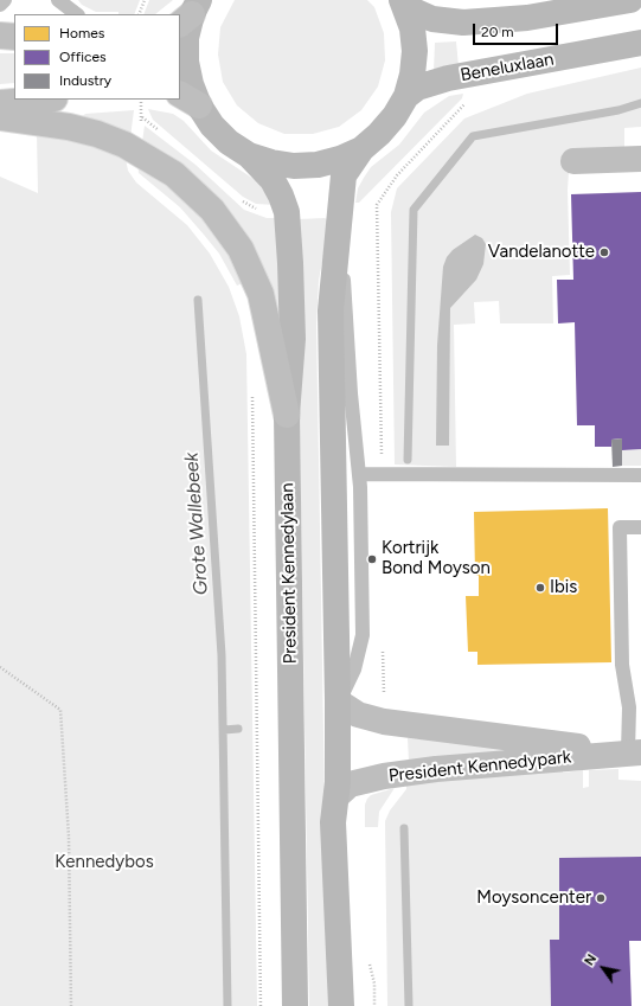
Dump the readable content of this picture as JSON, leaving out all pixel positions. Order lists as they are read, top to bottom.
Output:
{
  "streets": {
    "main road": ["Beneluxlaan", "President Kennedylaan", "President Kennedypark"]
  },
  "water": ["Grote Wallebeek"],
  "parks": ["Kennedybos"],
  "places": [
    "Vandelanotte",
    "Kortrijk Bond Moyson",
    "Ibis",
    "Moysoncenter"
  ],
  "legend": ["Homes", "Offices", "Industry"],
  "scale_bar": "20 m",
  "north": "top left"
}
